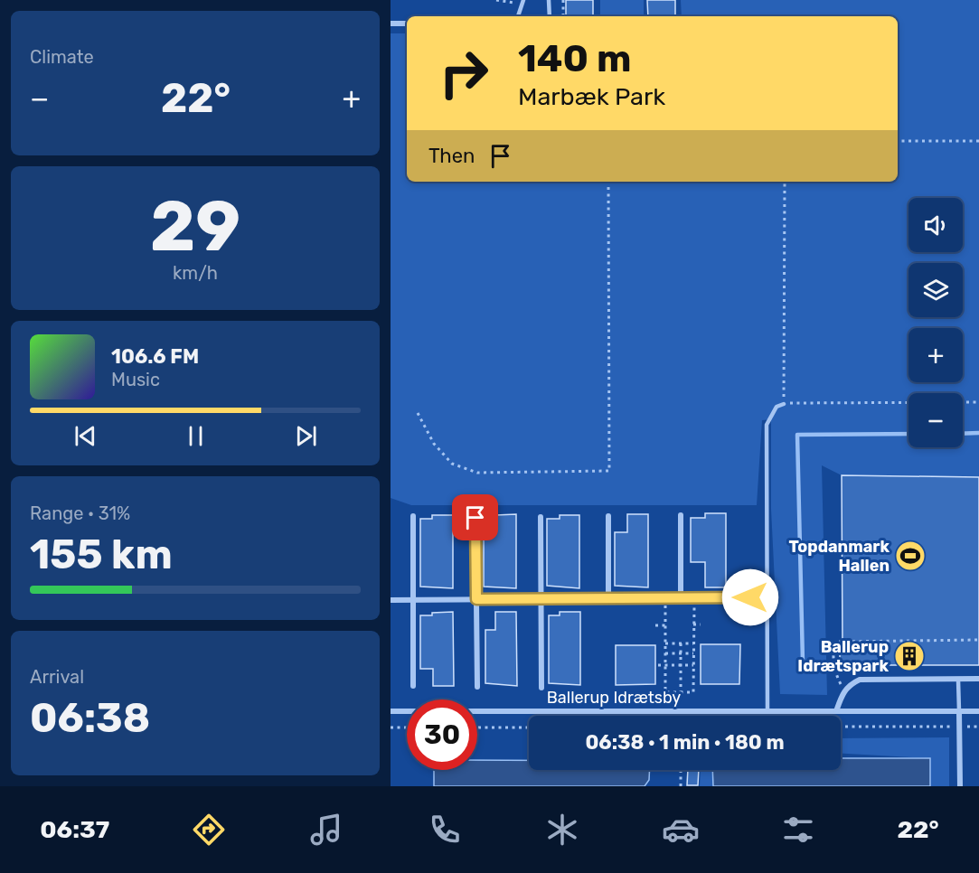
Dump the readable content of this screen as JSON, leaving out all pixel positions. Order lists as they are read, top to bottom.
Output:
{
  "streets": {
    "street": ["Ballerup Idrætsby"]
  },
  "places": {
    "sports": ["Topdanmark Hallen"],
    "building": ["Ballerup Idrætspark"]
  },
  "page": {
    "tile": [
      "Climate",
      ["29", "km/h"],
      ["Range · 31%", "155 km"],
      ["Arrival", "06:38"]
    ],
    "turn": ["140 m", "Marbæk Park"],
    "heat": ["−", "22°", "+"],
    "then": "Then",
    "map_buttons": ["+", "−"],
    "song": ["106.6 FM", "Music"],
    "limit": "30",
    "trip": "06:38 · 1 min · 180 m",
    "tabs": ["06:37", "22°"]
  }
}
